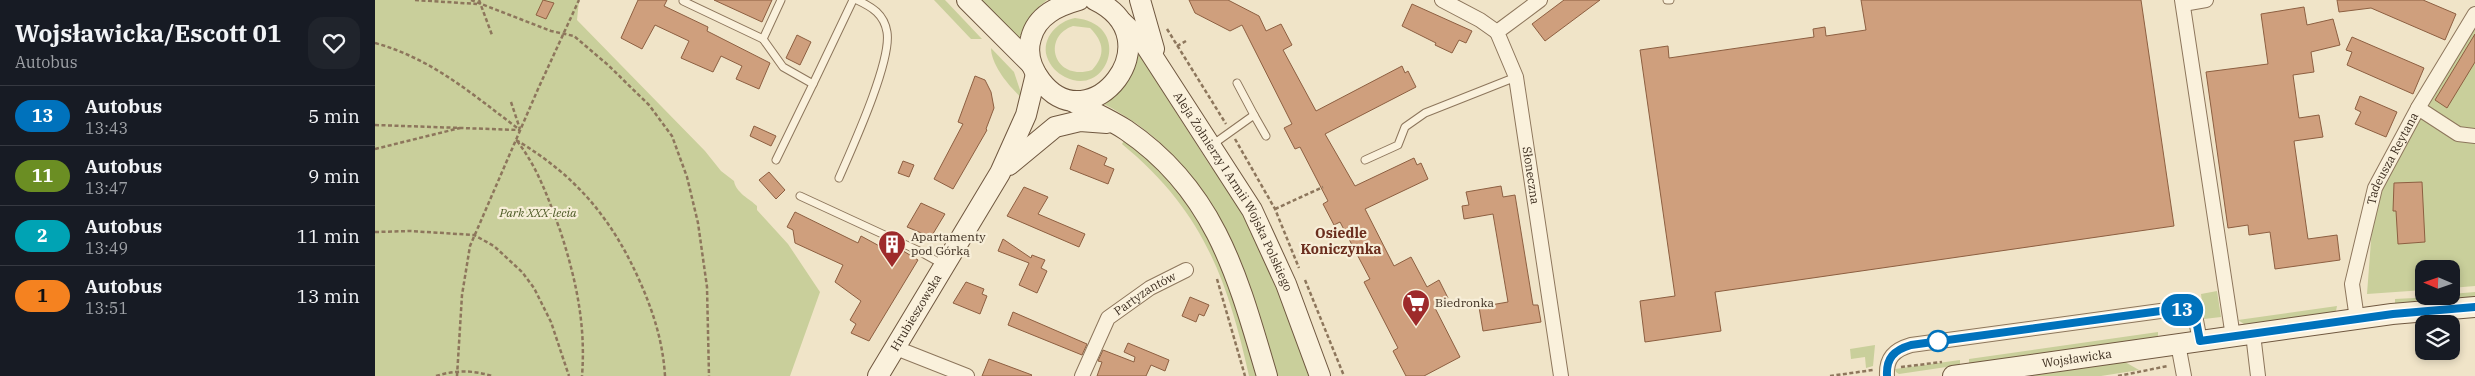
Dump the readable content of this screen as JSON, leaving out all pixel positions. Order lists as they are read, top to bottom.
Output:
{
  "streets": {
    "main road": ["Aleja Żołnierzy I Armii Wojska Polskiego", "Hrubieszowska", "Wojsławicka"],
    "street": ["Tadeusza Reytana", "Słoneczna", "Partyzantów"]
  },
  "crossings": [
    ["Tadeusza Reytana", "Wojsławicka"]
  ],
  "districts": ["Osiedle Koniczynka"],
  "parks": ["Park XXX-lecia"],
  "places": {
    "building": ["Apartamenty pod Górką"],
    "supermarket": ["Biedronka"]
  },
  "lines": ["bus line 13"],
  "north": "left",
  "page": {
    "heading": ["Wojsławicka/Escott 01", "Autobus"],
    "on_map": "13",
    "list": [
      {
        "mark": "13",
        "name": "Autobus",
        "note": "13:43",
        "value": "5 min"
      },
      {
        "mark": "11",
        "name": "Autobus",
        "note": "13:47",
        "value": "9 min"
      },
      {
        "mark": "2",
        "name": "Autobus",
        "note": "13:49",
        "value": "11 min"
      },
      {
        "mark": "1",
        "name": "Autobus",
        "note": "13:51",
        "value": "13 min"
      }
    ]
  }
}
